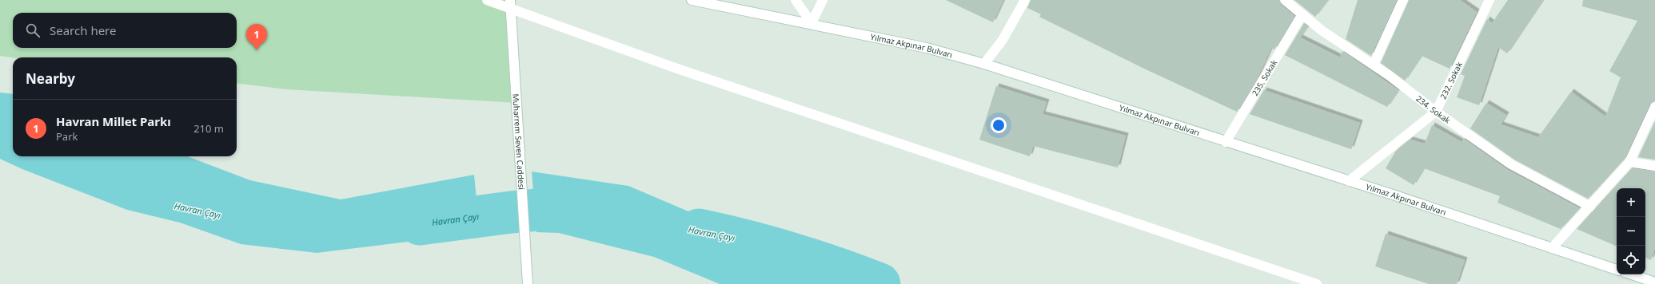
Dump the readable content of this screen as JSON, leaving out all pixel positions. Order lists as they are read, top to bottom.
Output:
{
  "streets": {
    "street": [
      "Yılmaz Akpınar Bulvarı",
      "235. Sokak",
      "232. Sokak",
      "234. Sokak",
      "Muharrem Seven Caddesi"
    ]
  },
  "crossings": [
    ["Yılmaz Akpınar Bulvarı", "235. Sokak"],
    ["Yılmaz Akpınar Bulvarı", "232. Sokak"],
    ["235. Sokak", "234. Sokak"],
    ["232. Sokak", "234. Sokak"]
  ],
  "water": ["Havran Çayı"],
  "page": {
    "search": "Search here",
    "pins": "1",
    "heading": "Nearby",
    "list": [
      {
        "mark": "1",
        "name": "Havran Millet Parkı",
        "note": "Park",
        "value": "210 m"
      }
    ],
    "map_buttons": ["+", "−"]
  }
}
